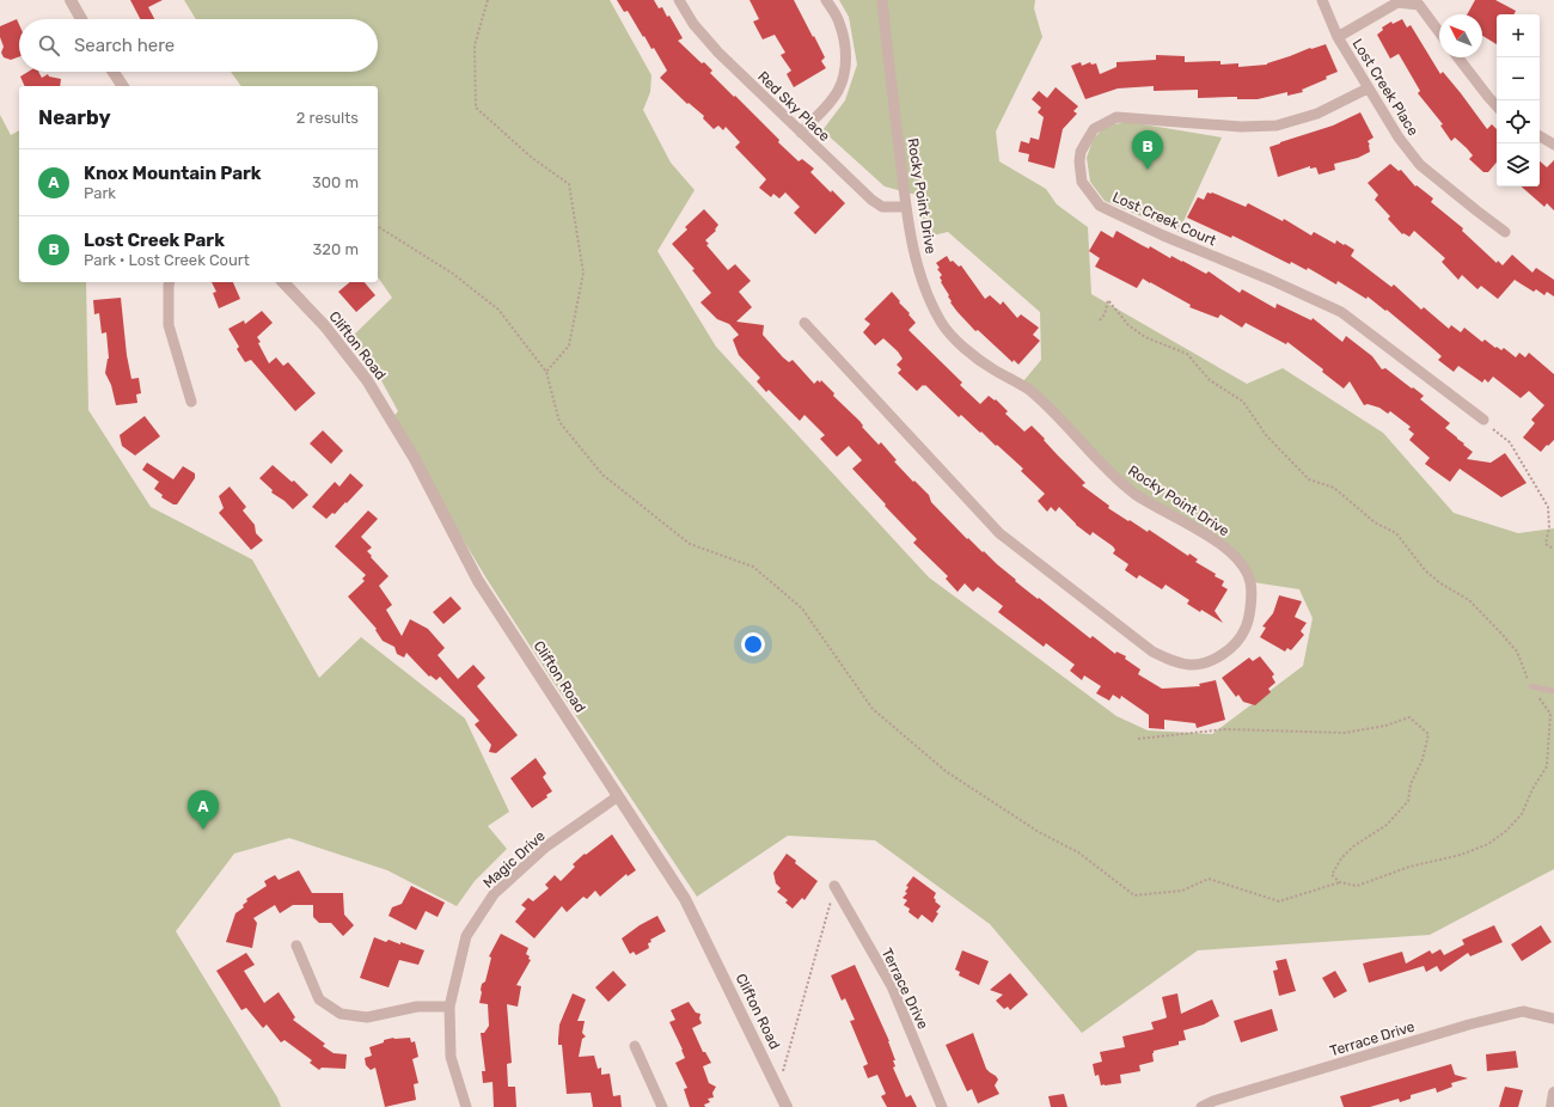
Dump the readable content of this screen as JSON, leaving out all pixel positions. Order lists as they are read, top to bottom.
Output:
{
  "streets": {
    "street": [
      "Lost Creek Place",
      "Red Sky Place",
      "Rocky Point Drive",
      "Lost Creek Court",
      "Clifton Road",
      "Magic Drive",
      "Terrace Drive"
    ]
  },
  "crossings": [
    ["Lost Creek Place", "Lost Creek Court"],
    ["Red Sky Place", "Rocky Point Drive"],
    ["Clifton Road", "Magic Drive"]
  ],
  "north": "top left",
  "page": {
    "map_buttons": ["+", "−"],
    "search": "Search here",
    "heading": ["Nearby", "2 results"],
    "pins": ["B", "A"],
    "list": [
      {
        "mark": "A",
        "name": "Knox Mountain Park",
        "note": "Park",
        "value": "300 m"
      },
      {
        "mark": "B",
        "name": "Lost Creek Park",
        "note": "Park · Lost Creek Court",
        "value": "320 m"
      }
    ]
  }
}
